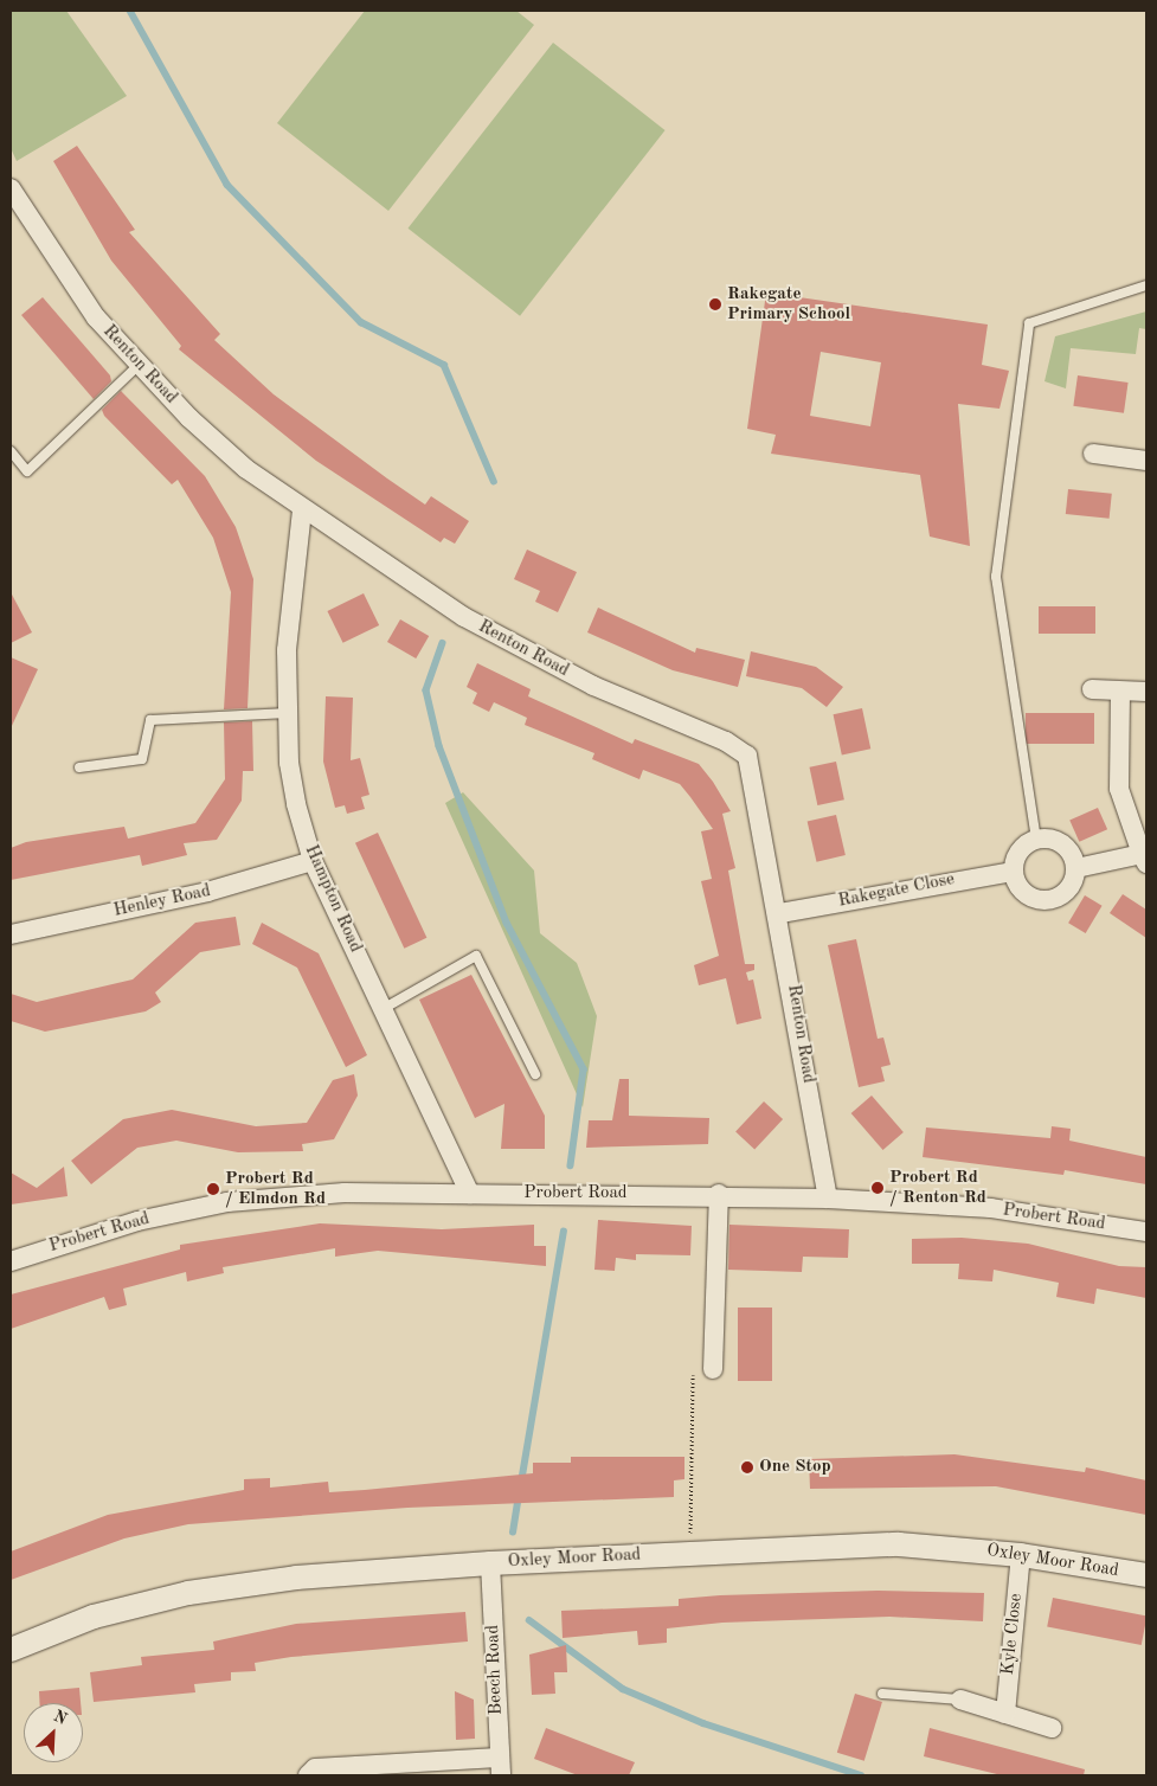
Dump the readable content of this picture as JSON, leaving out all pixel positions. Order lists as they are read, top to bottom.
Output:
{
  "streets": {
    "street": [
      "Renton Road",
      "Rakegate Close",
      "Hampton Road",
      "Henley Road",
      "Probert Road",
      "Oxley Moor Road",
      "Kyle Close",
      "Beech Road"
    ]
  },
  "crossings": [
    ["Renton Road", "Rakegate Close"],
    ["Renton Road", "Hampton Road"],
    ["Renton Road", "Probert Road"],
    ["Hampton Road", "Henley Road"],
    ["Hampton Road", "Probert Road"],
    ["Oxley Moor Road", "Kyle Close"],
    ["Oxley Moor Road", "Beech Road"]
  ],
  "places": [
    "Rakegate Primary School",
    "Probert Rd / Renton Rd",
    "Probert Rd / Elmdon Rd",
    "One Stop"
  ],
  "north": "top right"
}
